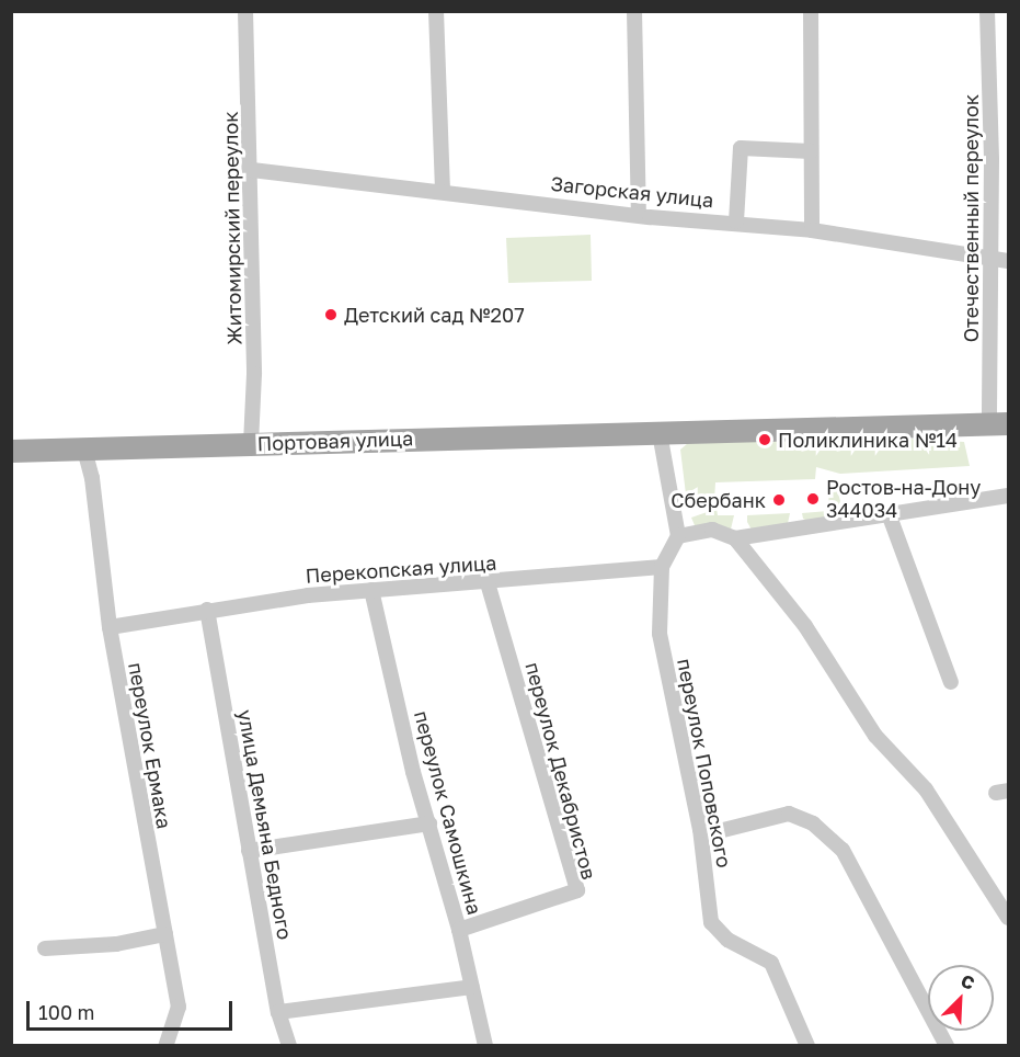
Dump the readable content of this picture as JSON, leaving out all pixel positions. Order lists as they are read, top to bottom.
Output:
{
  "streets": {
    "main road": ["Портовая улица"],
    "street": [
      "Загорская улица",
      "Отечественный переулок",
      "Житомирский переулок",
      "Перекопская улица",
      "переулок Ермака",
      "переулок Поповского",
      "переулок Декабристов",
      "переулок Самошкина",
      "улица Демьяна Бедного"
    ]
  },
  "crossings": [
    ["Загорская улица", "Отечественный переулок"],
    ["Загорская улица", "Житомирский переулок"],
    ["Отечественный переулок", "Портовая улица"],
    ["Житомирский переулок", "Портовая улица"],
    ["Портовая улица", "переулок Ермака"],
    ["Перекопская улица", "переулок Ермака"],
    ["Перекопская улица", "переулок Поповского"],
    ["Перекопская улица", "переулок Декабристов"],
    ["Перекопская улица", "переулок Самошкина"],
    ["Перекопская улица", "улица Демьяна Бедного"],
    ["переулок Декабристов", "переулок Самошкина"]
  ],
  "places": [
    "Детский сад №207",
    "Поликлиника №14",
    "Ростов-на-Дону 344034",
    "Сбербанк"
  ],
  "scale_bar": "100 m",
  "north": "top right"
}
